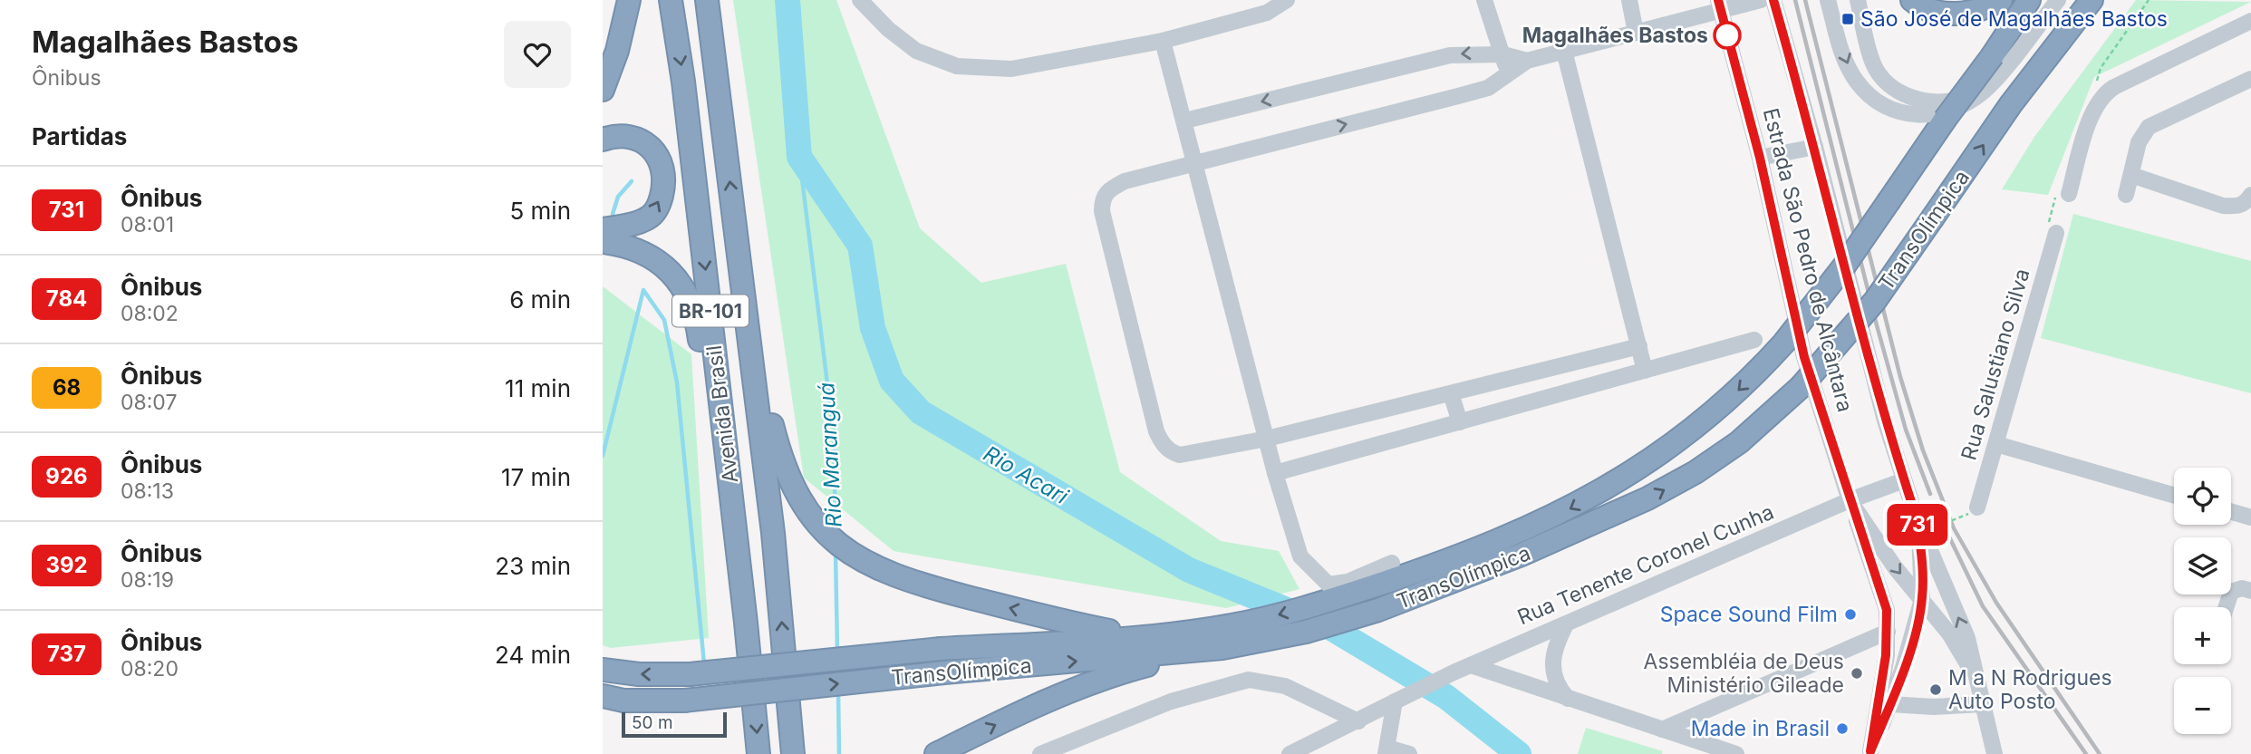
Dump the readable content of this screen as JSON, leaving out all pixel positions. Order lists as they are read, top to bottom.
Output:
{
  "streets": {
    "highway": ["TransOlímpica", "BR-101", "Avenida Brasil"],
    "street": ["Estrada São Pedro de Alcântara", "Rua Salustiano Silva", "Rua Tenente Coronel Cunha"]
  },
  "crossings": [
    ["Estrada São Pedro de Alcântara", "Rua Tenente Coronel Cunha"]
  ],
  "water": ["Rio Maranguá", "Rio Acari"],
  "places": {
    "transit": ["São José de Magalhães Bastos"],
    "other": [
      "Magalhães Bastos",
      "Space Sound Film",
      "Assembléia de Deus Ministério Gileade",
      "M a N Rodrigues Auto Posto",
      "Made in Brasil"
    ]
  },
  "lines": ["bus line 731"],
  "scale_bar": "50 m",
  "page": {
    "heading": [
      ["Magalhães Bastos", "Ônibus"],
      "Partidas"
    ],
    "on_map": "731",
    "list": [
      {
        "mark": "731",
        "name": "Ônibus",
        "note": "08:01",
        "value": "5 min"
      },
      {
        "mark": "784",
        "name": "Ônibus",
        "note": "08:02",
        "value": "6 min"
      },
      {
        "mark": "68",
        "name": "Ônibus",
        "note": "08:07",
        "value": "11 min"
      },
      {
        "mark": "926",
        "name": "Ônibus",
        "note": "08:13",
        "value": "17 min"
      },
      {
        "mark": "392",
        "name": "Ônibus",
        "note": "08:19",
        "value": "23 min"
      },
      {
        "mark": "737",
        "name": "Ônibus",
        "note": "08:20",
        "value": "24 min"
      }
    ],
    "map_buttons": ["+", "−"],
    "scale": "50 m"
  }
}
